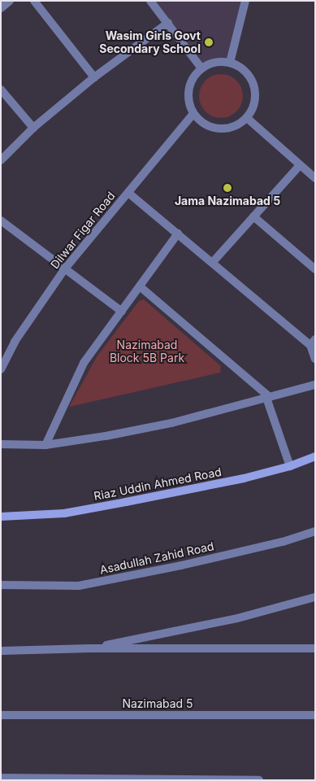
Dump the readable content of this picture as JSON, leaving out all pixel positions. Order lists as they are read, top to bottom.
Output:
{
  "streets": {
    "main road": ["Riaz Uddin Ahmed Road"],
    "street": ["Dilwar Figar Road", "Asadullah Zahid Road", "Nazimabad 5"]
  },
  "parks": ["Nazimabad Block 5B Park"],
  "places": ["Wasim Girls Govt Secondary School", "Jama Nazimabad 5"]
}
